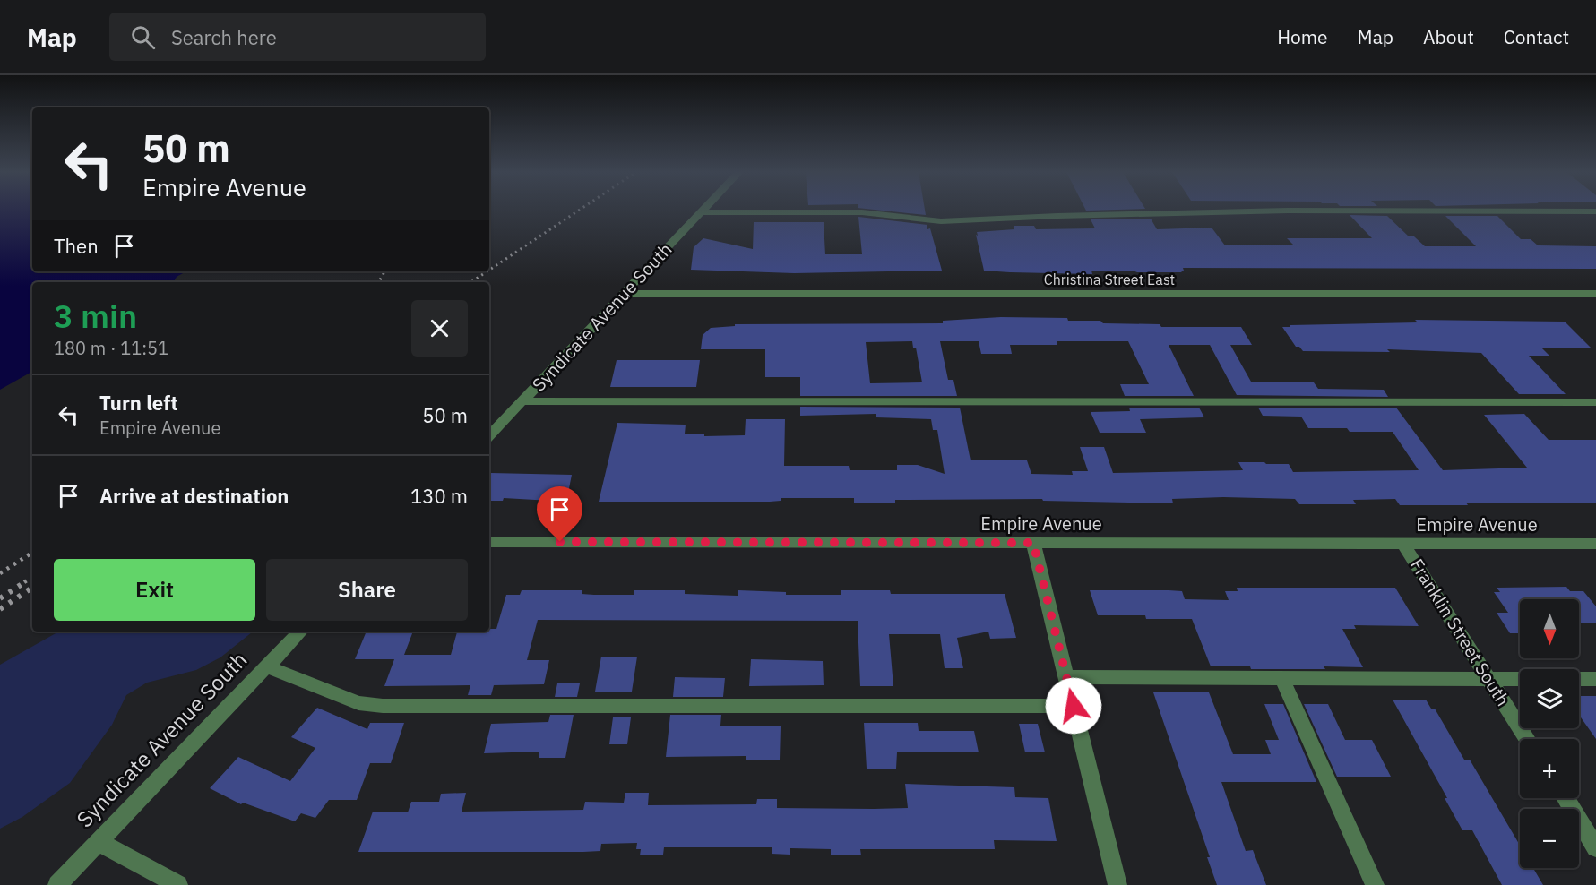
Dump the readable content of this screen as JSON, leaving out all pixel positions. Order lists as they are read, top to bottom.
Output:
{
  "streets": {
    "street": [
      "Christina Street East",
      "Syndicate Avenue South",
      "Empire Avenue",
      "Franklin Street South"
    ]
  },
  "crossings": [
    ["Christina Street East", "Syndicate Avenue South"],
    ["Empire Avenue", "Franklin Street South"]
  ],
  "north": "bottom",
  "page": {
    "header": "Map",
    "search": "Search here",
    "nav": [
      "Home",
      "Map",
      "About",
      "Contact"
    ],
    "turn": ["50 m", "Empire Avenue"],
    "then": "Then",
    "heading": ["3 min", "180 m · 11:51"],
    "list": [
      {
        "name": "Turn left",
        "note": "Empire Avenue",
        "value": "50 m"
      },
      {
        "name": "Arrive at destination",
        "value": "130 m"
      }
    ],
    "buttons": ["Exit", "Share"],
    "map_buttons": ["+", "−"]
  }
}
